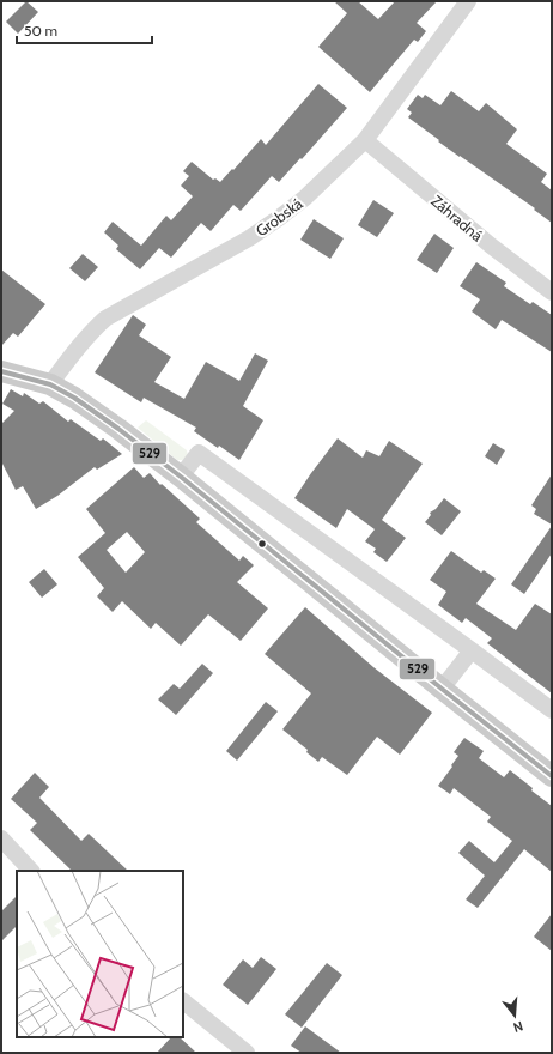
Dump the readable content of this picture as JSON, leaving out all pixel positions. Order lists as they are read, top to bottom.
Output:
{
  "streets": {
    "street": ["Grobská", "Záhradná"]
  },
  "crossings": [
    ["Grobská", "Záhradná"]
  ],
  "lines": ["transit line 529"],
  "scale_bar": "50 m",
  "north": "bottom"
}
